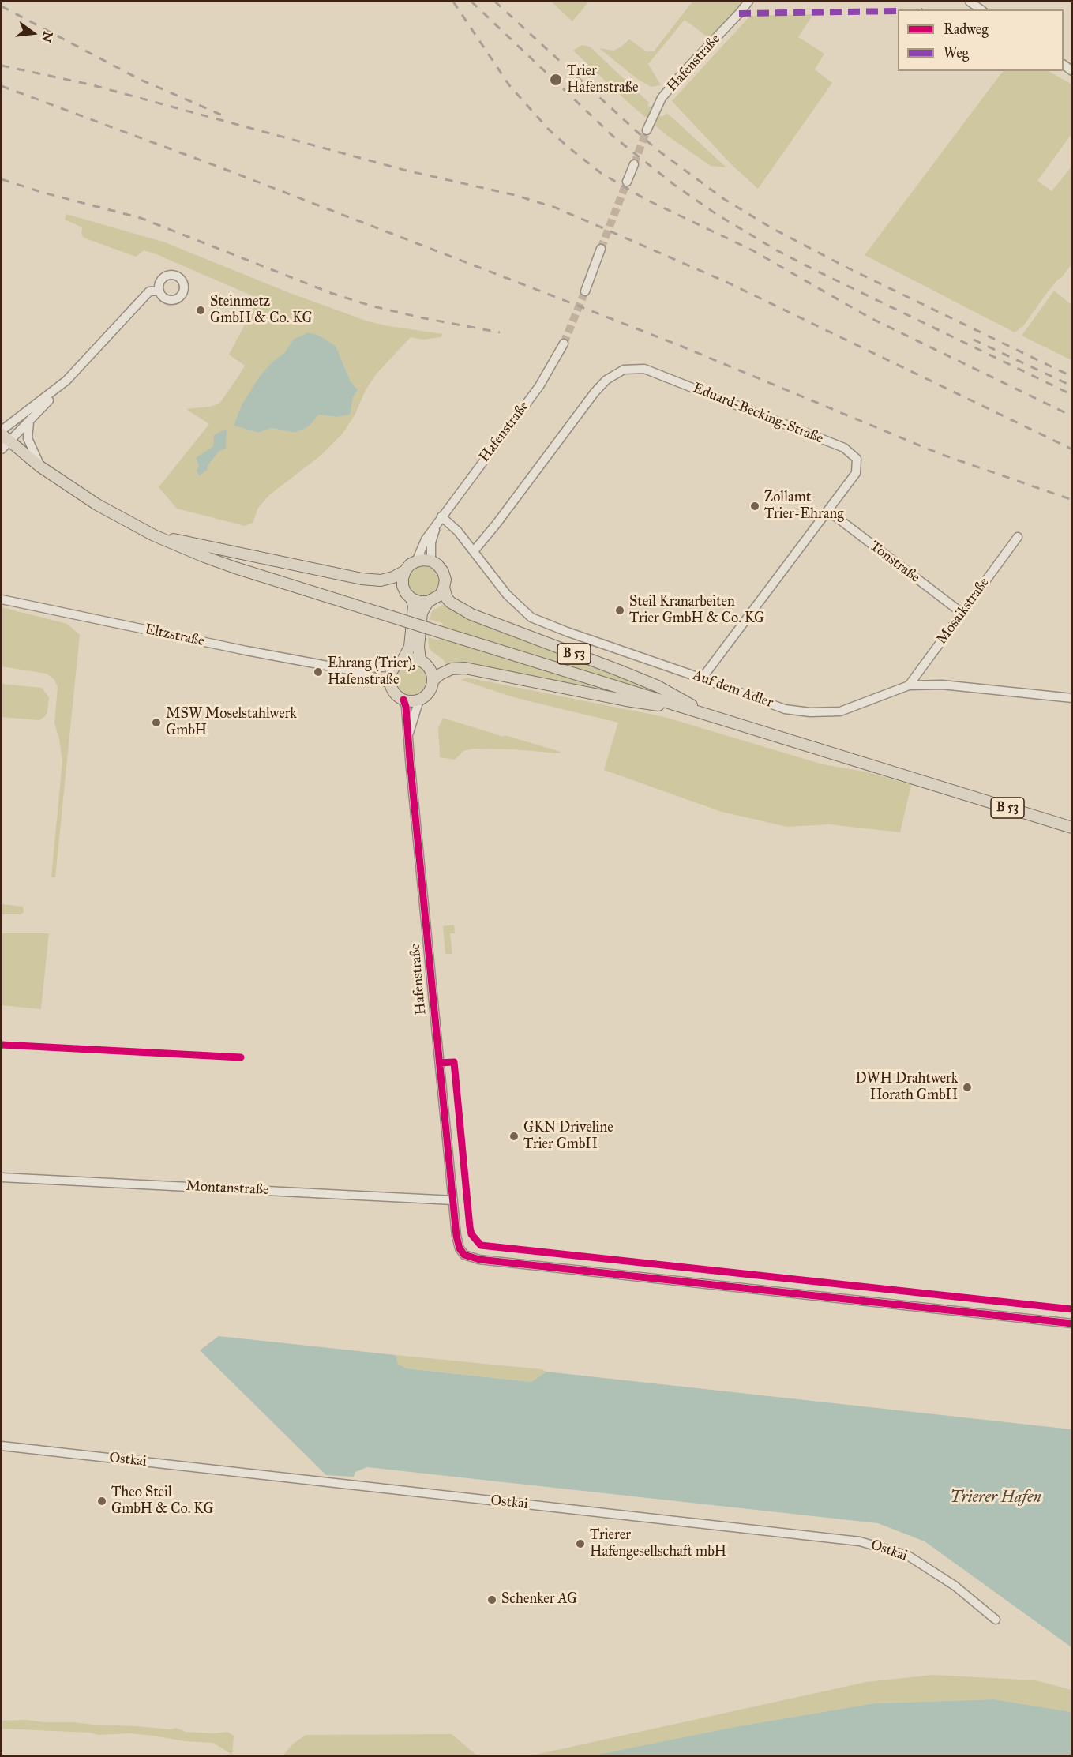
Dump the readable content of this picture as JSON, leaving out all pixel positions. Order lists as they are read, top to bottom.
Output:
{
  "streets": {
    "main road": ["B 53"],
    "street": [
      "Hafenstraße",
      "Eduard-Becking-Straße",
      "Tonstraße",
      "Mosaikstraße",
      "Eltzstraße",
      "Auf dem Adler",
      "Montanstraße",
      "Ostkai"
    ]
  },
  "crossings": [
    ["Hafenstraße", "Eltzstraße"],
    ["Hafenstraße", "B 53"],
    ["Hafenstraße", "Auf dem Adler"],
    ["Hafenstraße", "Montanstraße"],
    ["Eduard-Becking-Straße", "Tonstraße"],
    ["Eduard-Becking-Straße", "Auf dem Adler"],
    ["Tonstraße", "Mosaikstraße"],
    ["Mosaikstraße", "Auf dem Adler"],
    ["Eltzstraße", "B 53"]
  ],
  "water": ["Trierer Hafen"],
  "places": [
    "Trier Hafenstraße",
    "Steinmetz GmbH & Co. KG",
    "Zollamt Trier-Ehrang",
    "Steil Kranarbeiten Trier GmbH & Co. KG",
    "Ehrang (Trier), Hafenstraße",
    "MSW Moselstahlwerk GmbH",
    "DWH Drahtwerk Horath GmbH",
    "GKN Driveline Trier GmbH",
    "Theo Steil GmbH & Co. KG",
    "Trierer Hafengesellschaft mbH",
    "Schenker AG"
  ],
  "legend": ["Radweg", "Weg"],
  "north": "right"
}
